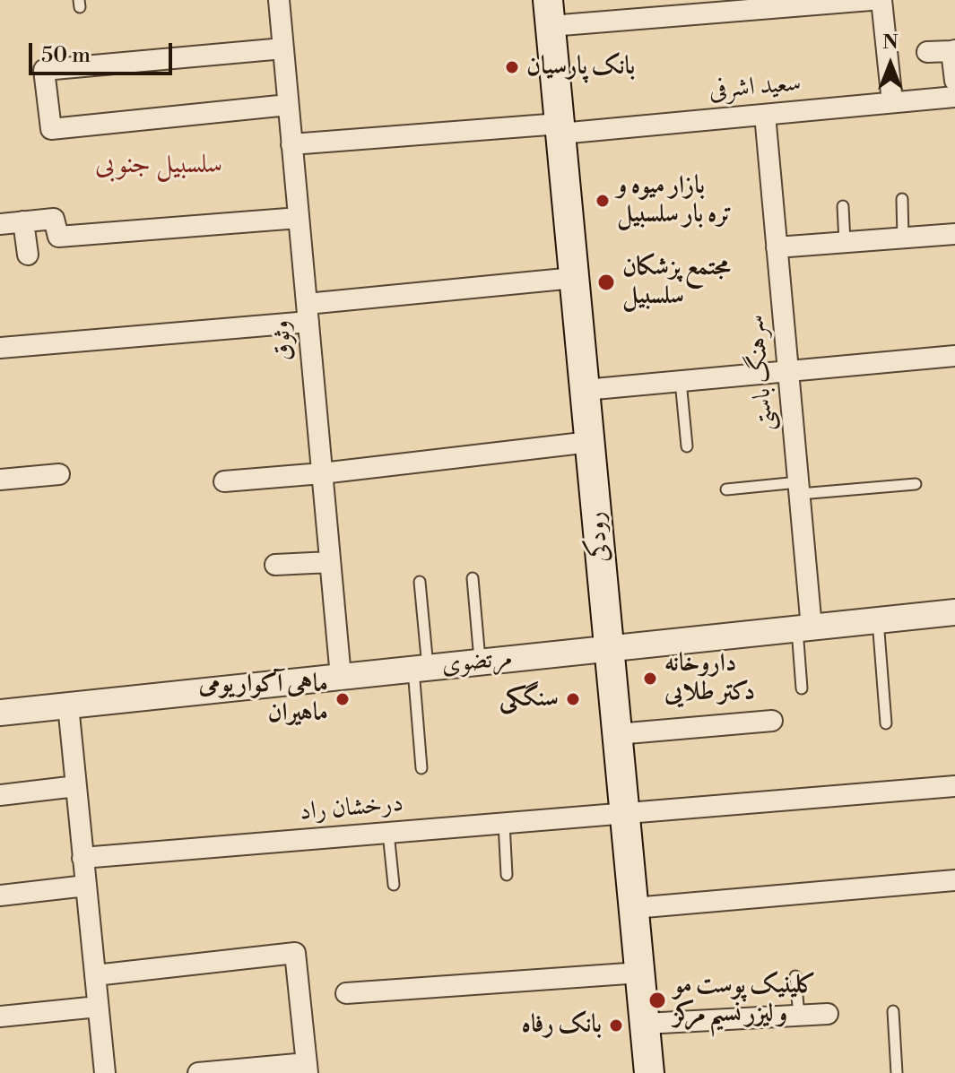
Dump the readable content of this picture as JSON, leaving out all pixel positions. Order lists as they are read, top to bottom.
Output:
{
  "streets": {
    "main road": ["رودکی"],
    "street": [
      "سعید اشرفی",
      "وثوق",
      "سرهنگ باستی",
      "مرتضوی",
      "درخشان راد"
    ]
  },
  "crossings": [
    ["سعید اشرفی", "وثوق"],
    ["سعید اشرفی", "سرهنگ باستی"],
    ["سعید اشرفی", "رودکی"],
    ["وثوق", "مرتضوی"],
    ["سرهنگ باستی", "مرتضوی"],
    ["رودکی", "مرتضوی"],
    ["رودکی", "درخشان راد"]
  ],
  "districts": ["سلسبیل جنوبی"],
  "places": [
    "بانک پارسیان",
    "بازار میوه و تره بار سلسبیل",
    "مجتمع پزشکان سلسبیل",
    "داروخانه دکتر طلایی",
    "ماهی آکواریومی ماهیران",
    "سنگکی",
    "کلینیک پوست مو و لیزر نسیم مرکز",
    "بانک رفاه"
  ],
  "scale_bar": "50 m",
  "north": "top"
}
